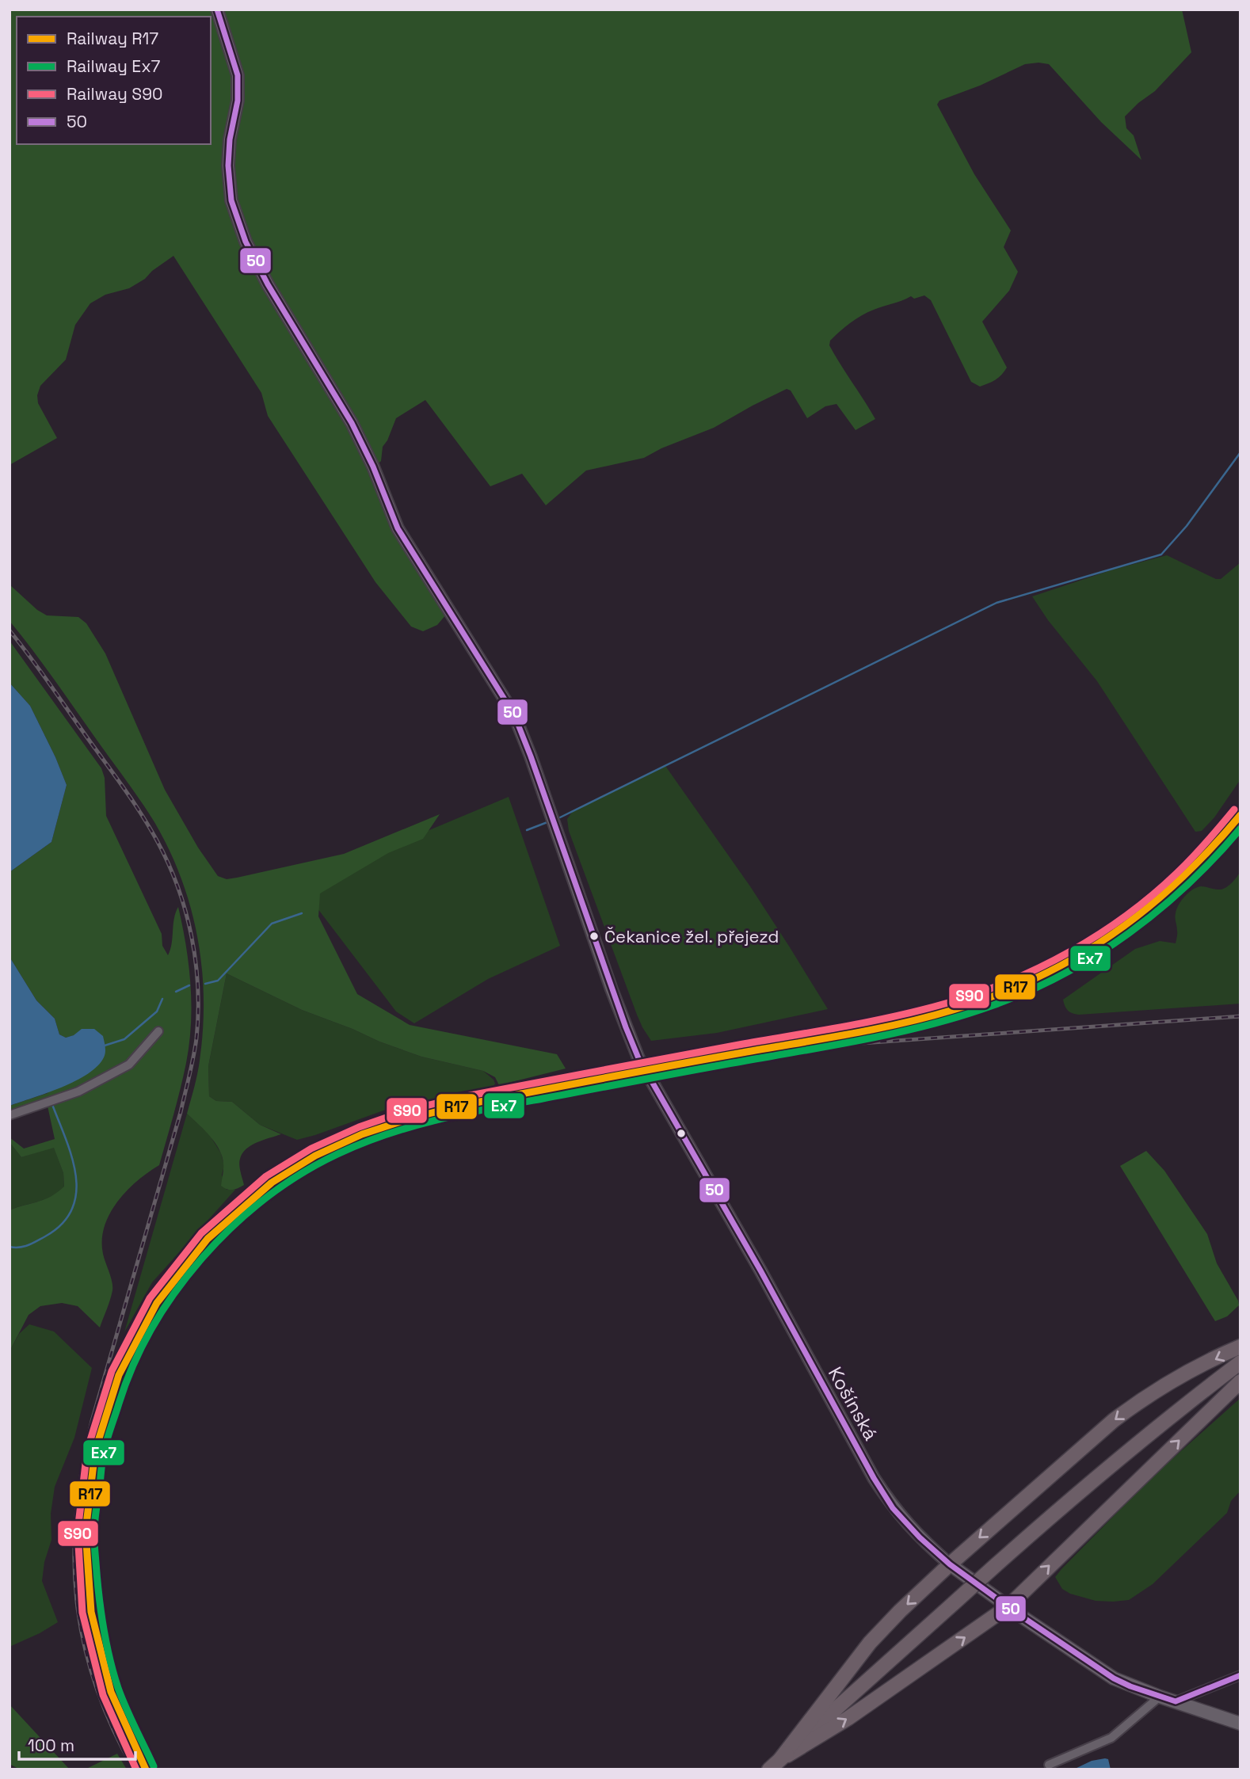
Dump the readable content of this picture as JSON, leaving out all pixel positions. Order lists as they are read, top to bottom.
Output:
{
  "streets": {
    "main road": ["Košínská"]
  },
  "places": ["Čekanice žel. přejezd"],
  "lines": [
    "transit line 50",
    "rail line S90",
    "rail line R17",
    "rail line Ex7"
  ],
  "legend": [
    "Railway R17",
    "Railway Ex7",
    "Railway S90",
    "50"
  ],
  "scale_bar": "100 m"
}
